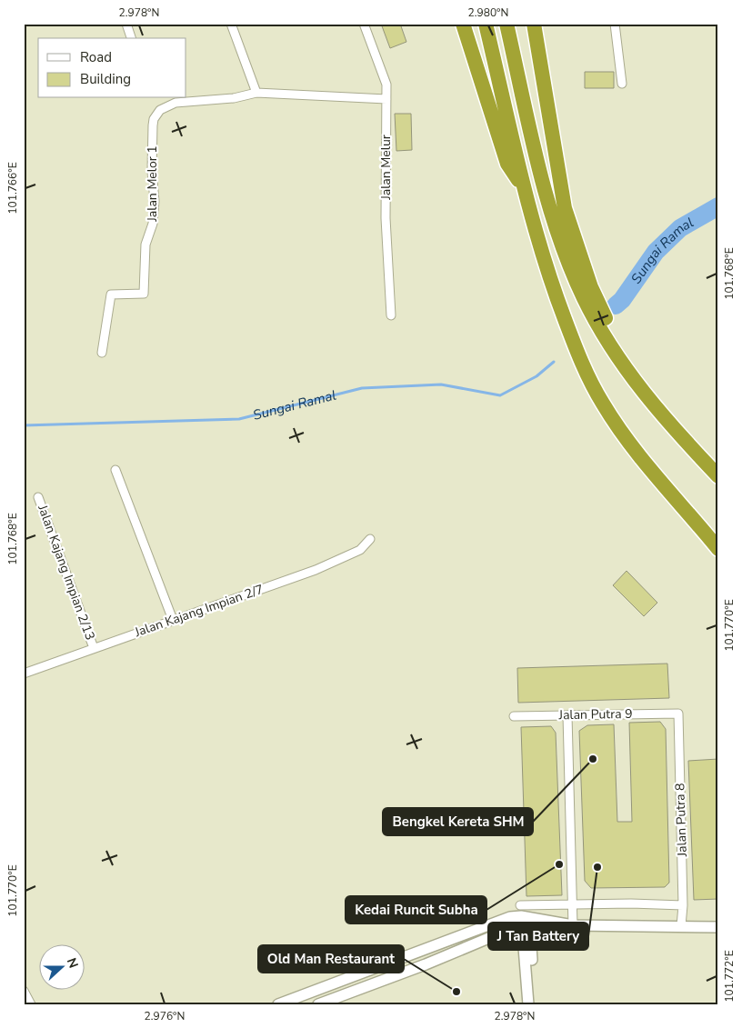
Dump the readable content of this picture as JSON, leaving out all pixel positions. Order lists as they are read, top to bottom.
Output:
{
  "streets": {
    "street": [
      "Jalan Melur",
      "Jalan Melor 1",
      "Jalan Kajang Impian 2/13",
      "Jalan Kajang Impian 2/7",
      "Jalan Putra 9",
      "Jalan Putra 8"
    ]
  },
  "crossings": [
    ["Jalan Melur", "Jalan Melor 1"],
    ["Jalan Kajang Impian 2/13", "Jalan Kajang Impian 2/7"],
    ["Jalan Putra 9", "Jalan Putra 8"]
  ],
  "water": ["Sungai Ramal"],
  "places": [
    "Bengkel Kereta SHM",
    "Kedai Runcit Subha",
    "J Tan Battery",
    "Old Man Restaurant"
  ],
  "legend": ["Road", "Building"],
  "north": "right",
  "coordinates": [
    "2.978°N",
    "2.980°N",
    "101.766°E",
    "101.768°E",
    "101.770°E",
    "101.772°E",
    "2.976°N"
  ]
}
